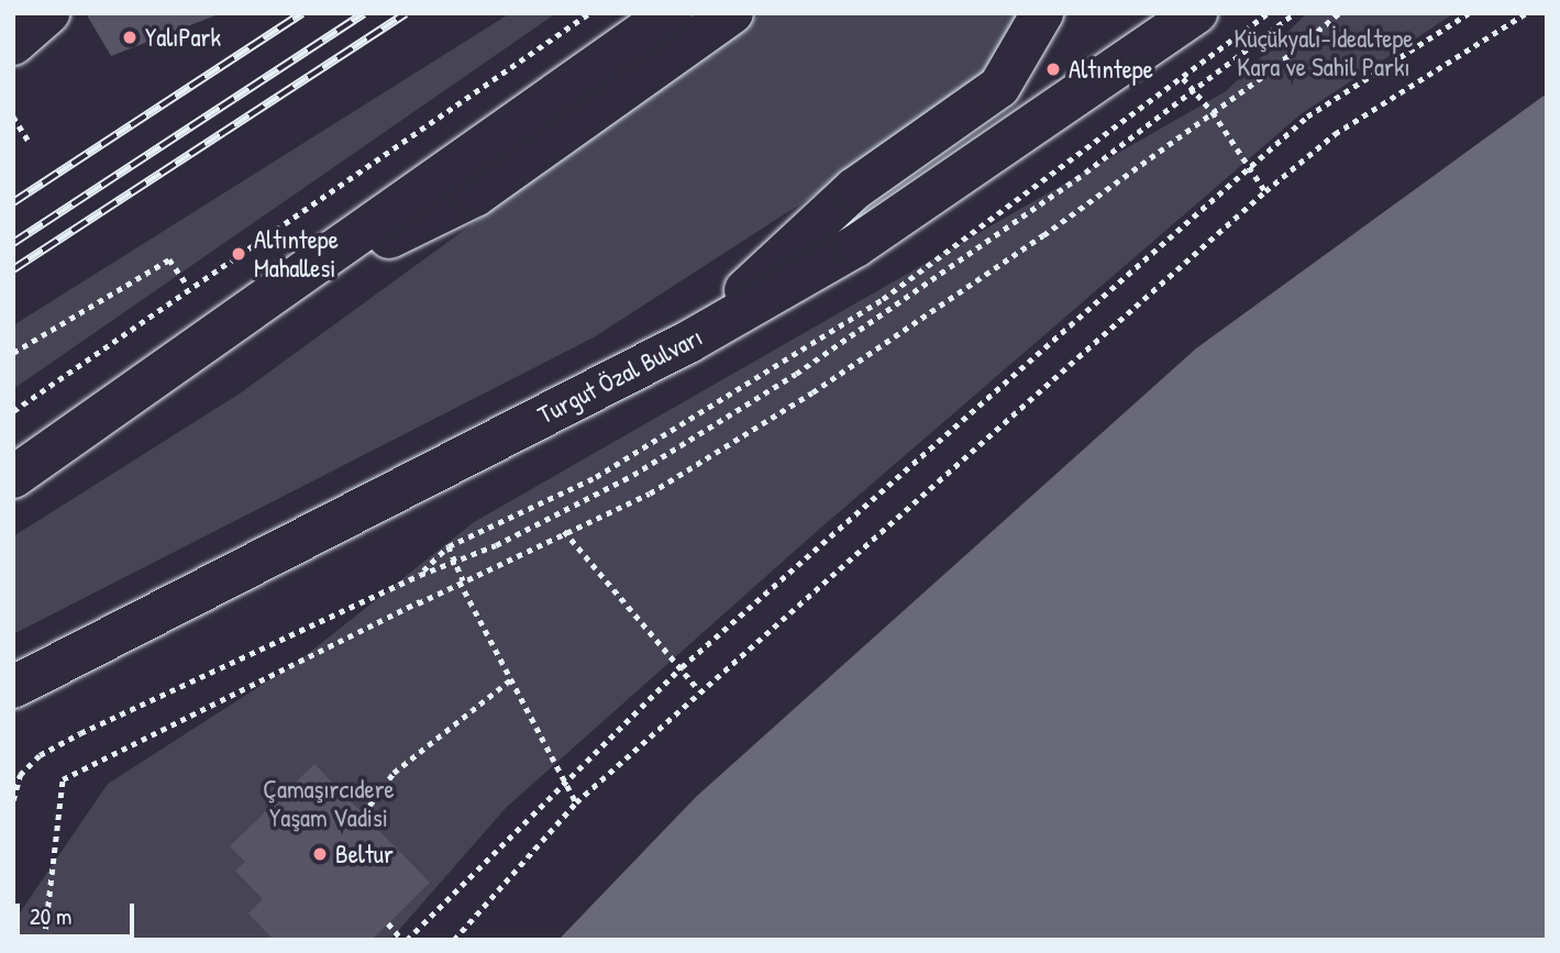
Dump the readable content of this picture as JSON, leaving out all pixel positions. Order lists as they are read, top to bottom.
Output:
{
  "streets": {
    "main road": ["Turgut Özal Bulvarı"]
  },
  "parks": ["Küçükyalı-İdealtepe Kara ve Sahil Parkı", "Çamaşırcıdere Yaşam Vadisi"],
  "places": [
    "YalıPark",
    "Altıntepe",
    "Altıntepe Mahallesi",
    "Beltur"
  ],
  "scale_bar": "20 m"
}
